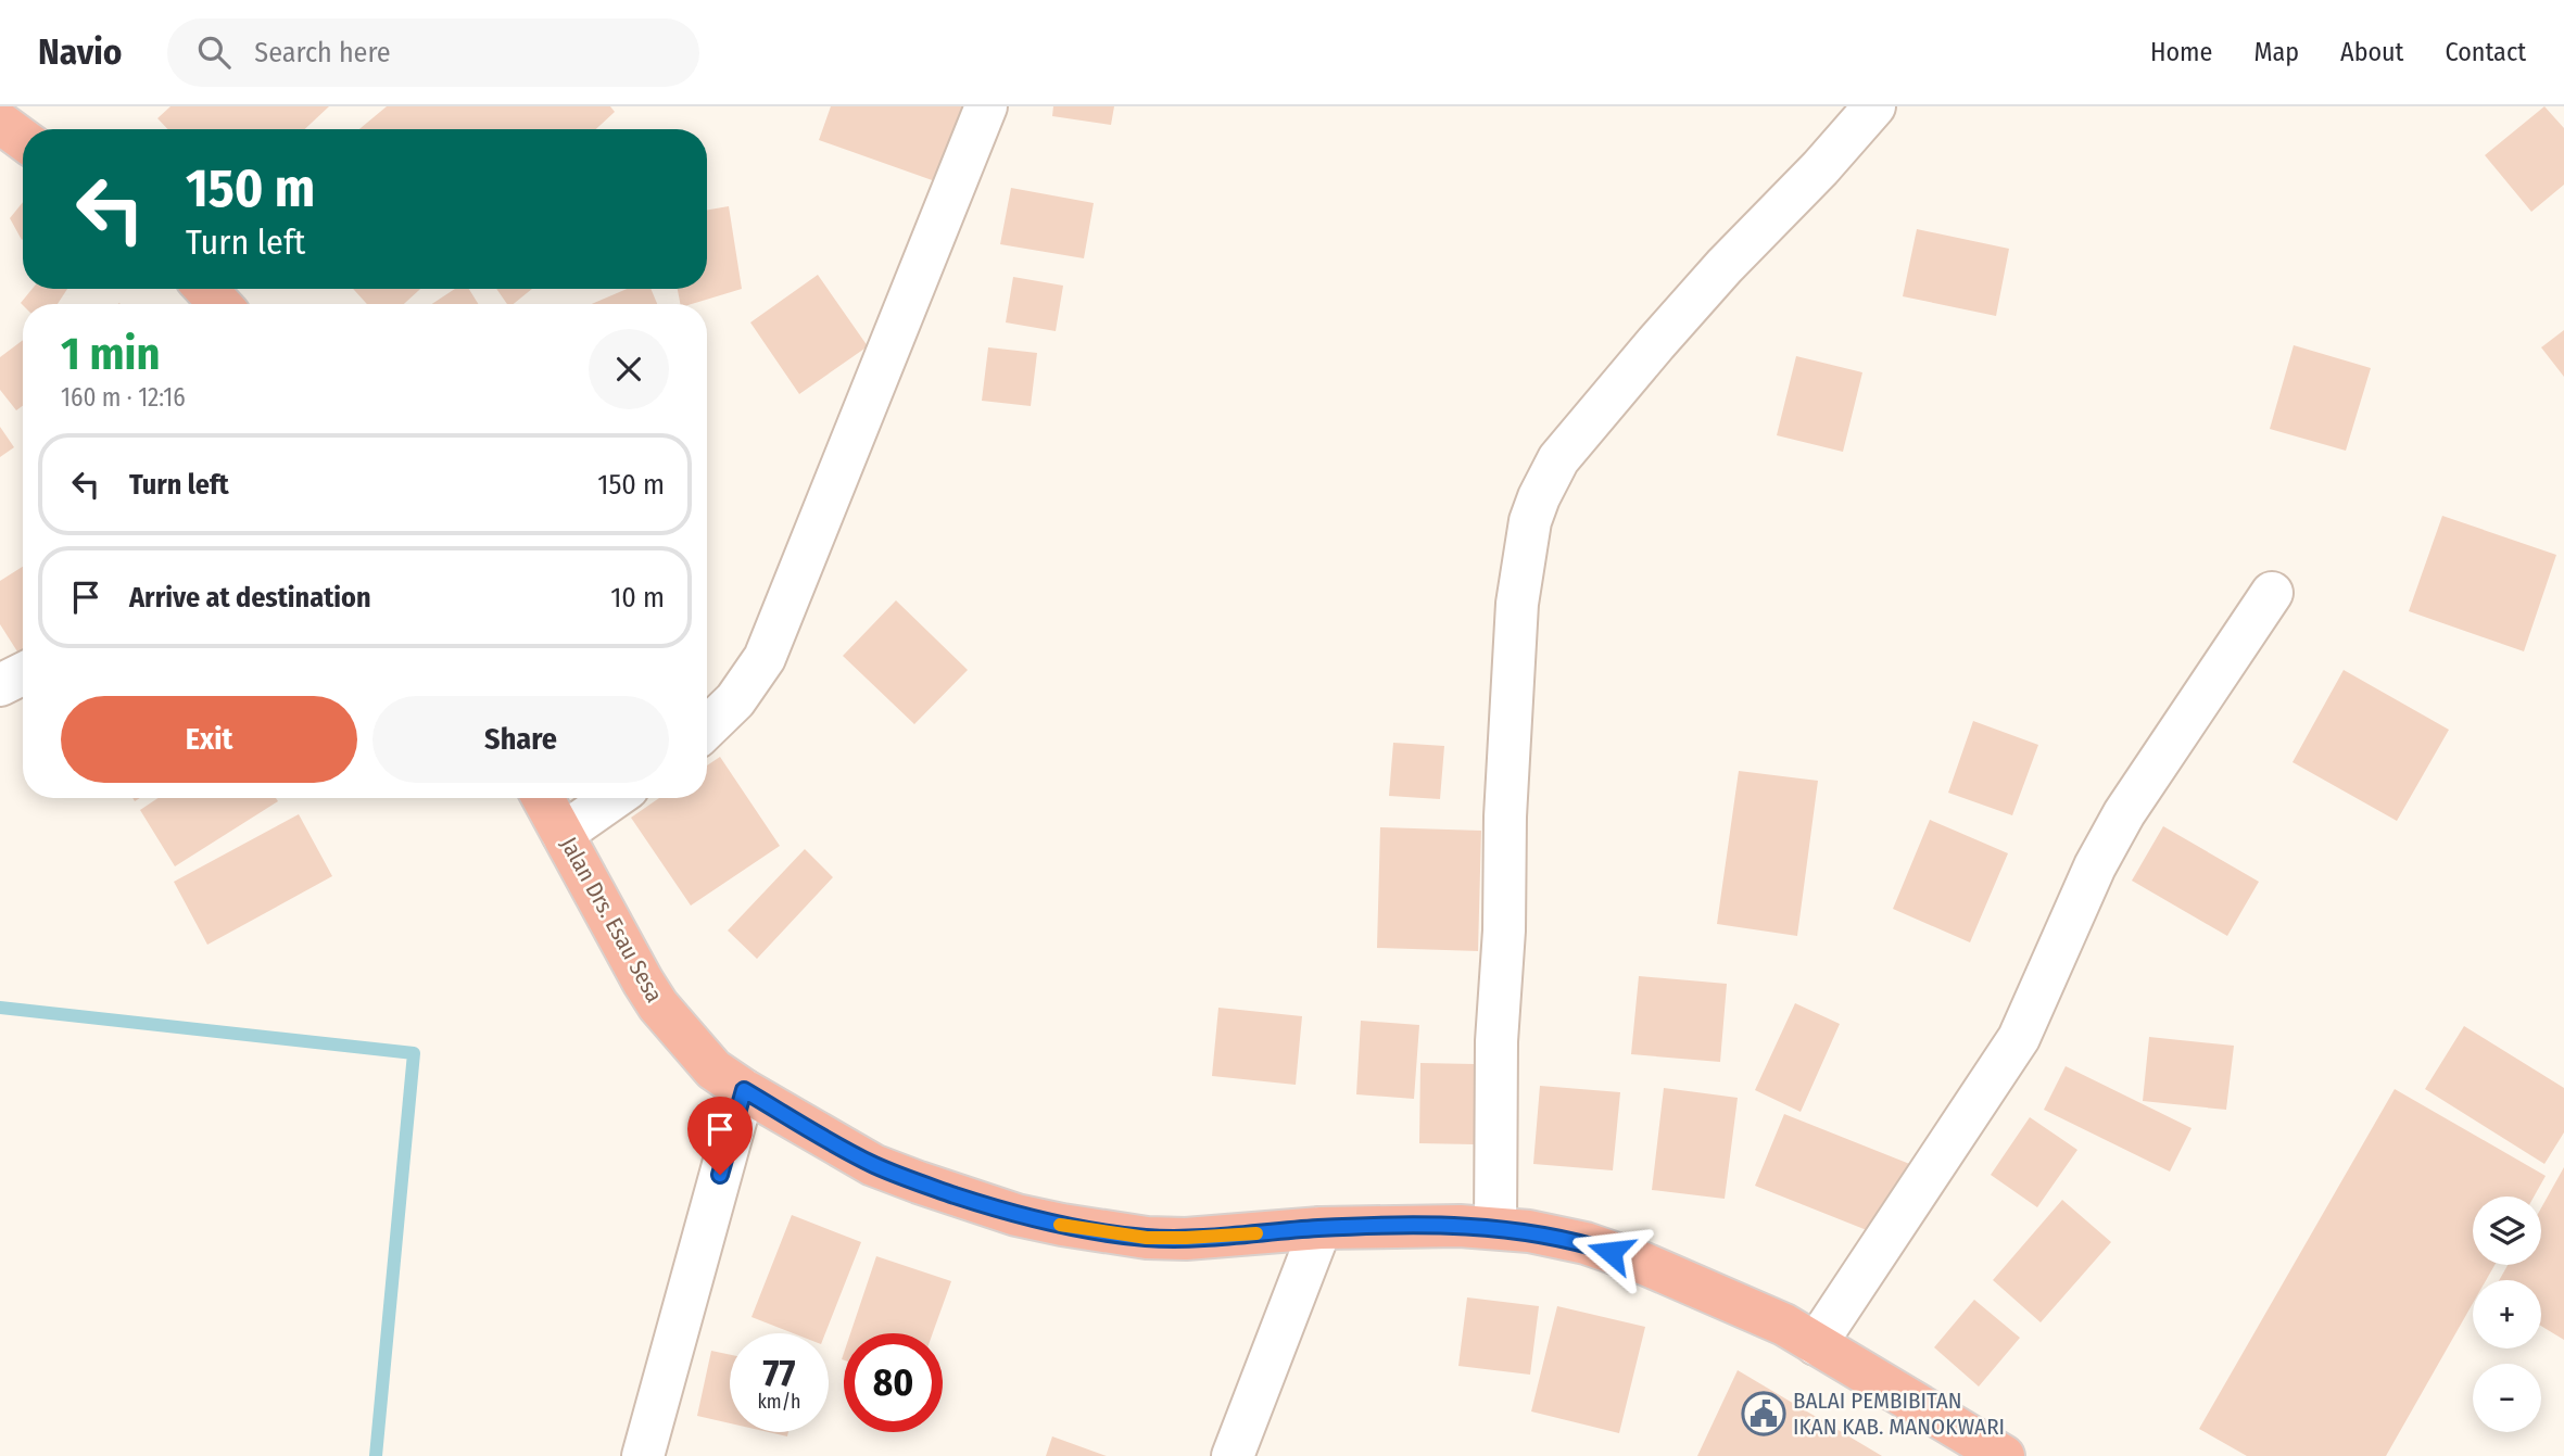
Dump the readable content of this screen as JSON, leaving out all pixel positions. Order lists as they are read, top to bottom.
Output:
{
  "streets": {
    "highway": ["Jalan Drs. Esau Sesa"]
  },
  "places": {
    "public building": ["BALAI PEMBIBITAN IKAN KAB. MANOKWARI"]
  },
  "page": {
    "header": "Navio",
    "search": "Search here",
    "nav": [
      "Home",
      "Map",
      "About",
      "Contact"
    ],
    "turn": ["150 m", "Turn left"],
    "heading": ["1 min", "160 m · 12:16"],
    "list": [
      {
        "name": "Turn left",
        "value": "150 m"
      },
      {
        "name": "Arrive at destination",
        "value": "10 m"
      }
    ],
    "buttons": ["Exit", "Share"],
    "map_buttons": ["+", "−"],
    "speed": "77 km/h",
    "limit": "80"
  }
}
